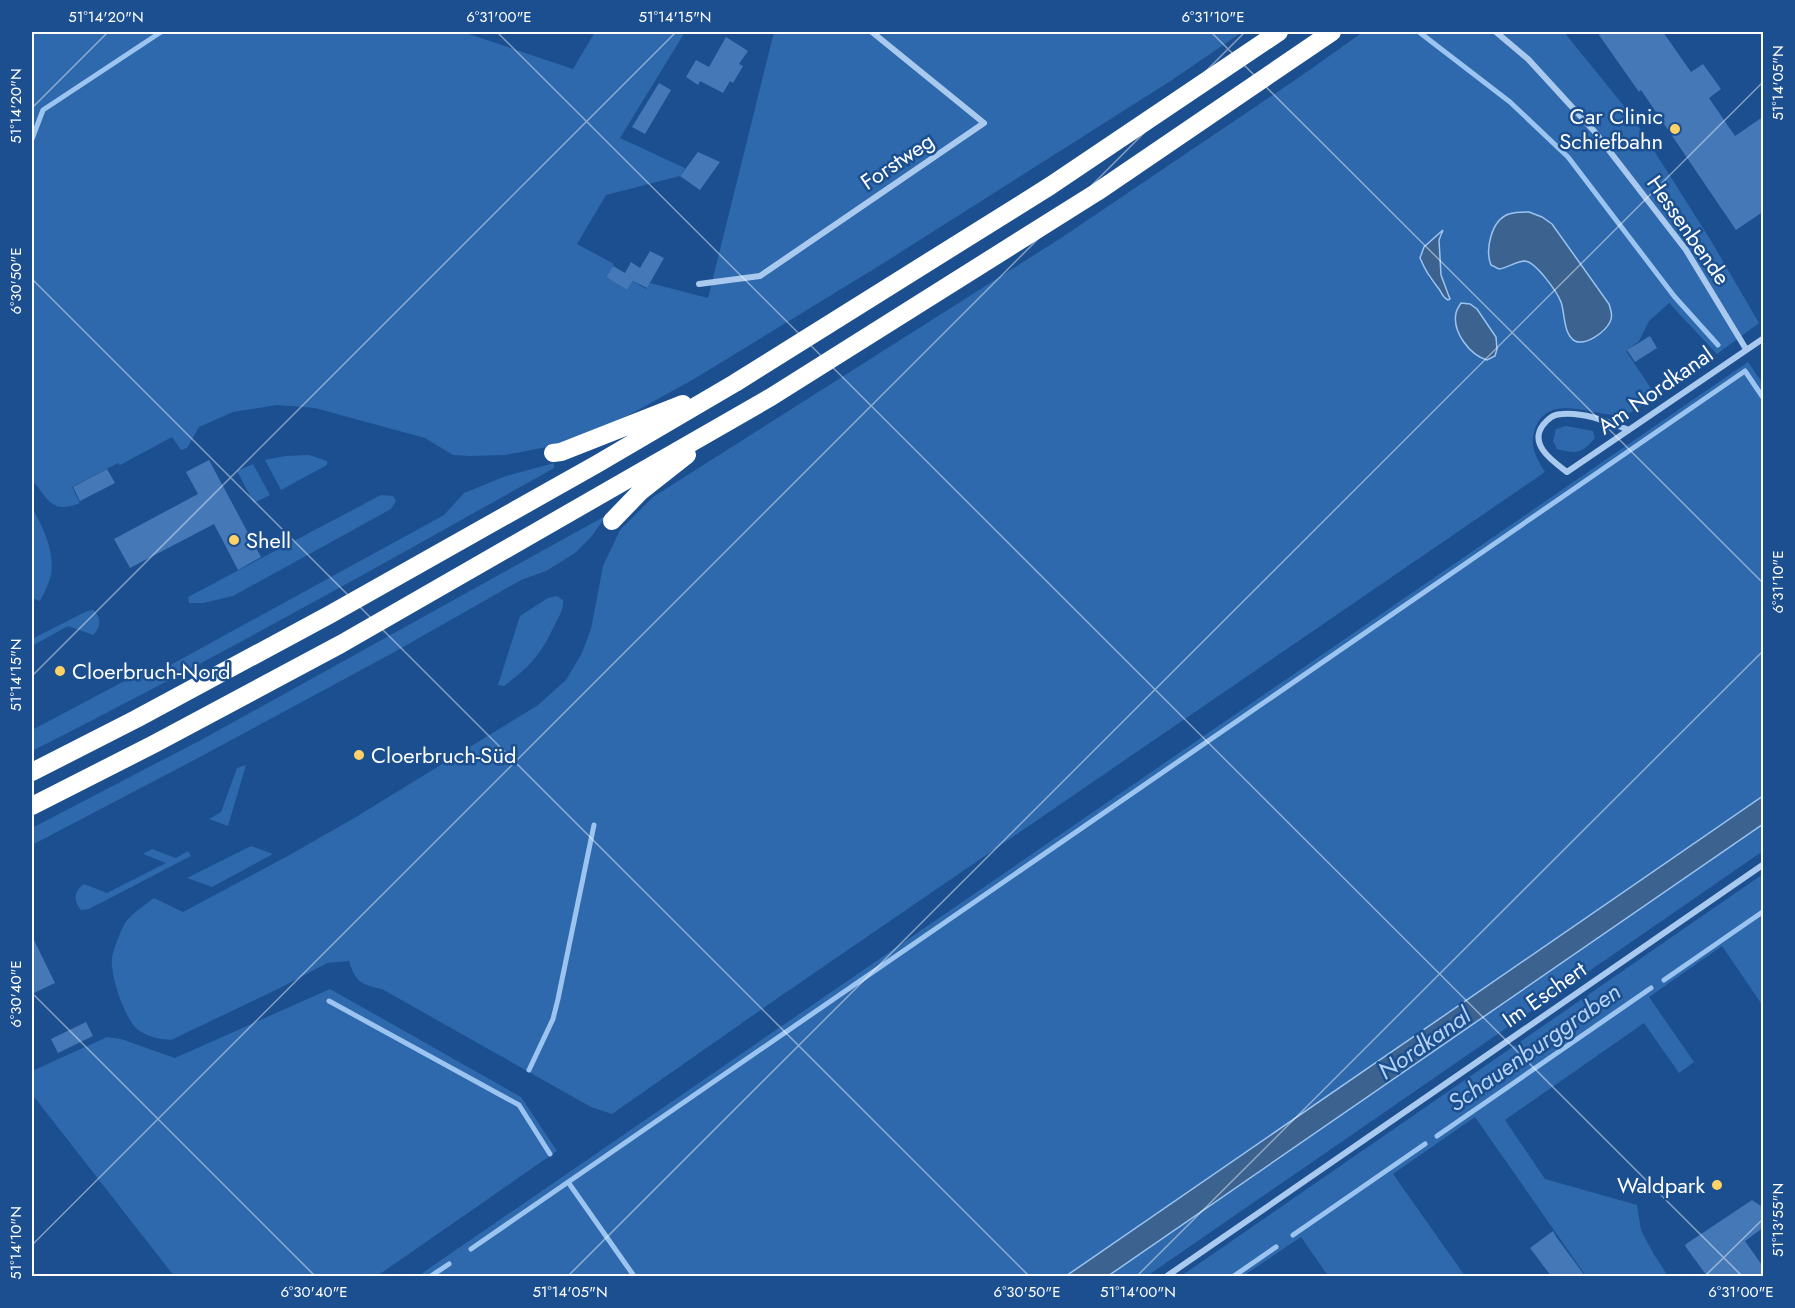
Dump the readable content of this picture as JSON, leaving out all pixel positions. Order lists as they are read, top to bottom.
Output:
{
  "streets": {
    "street": [
      "Forstweg",
      "Hessenbende",
      "Am Nordkanal",
      "Im Eschert"
    ]
  },
  "crossings": [
    ["Hessenbende", "Am Nordkanal"]
  ],
  "water": ["Nordkanal", "Schauenburggraben"],
  "places": [
    "Car Clinic Schiefbahn",
    "Shell",
    "Cloerbruch-Nord",
    "Cloerbruch-Süd",
    "Waldpark"
  ],
  "coordinates": [
    "51°14'20\"N",
    "6°31'00\"E",
    "51°14'15\"N",
    "6°31'10\"E",
    "51°14'05\"N",
    "6°30'50\"E",
    "6°30'40\"E",
    "51°13'55\"N",
    "51°14'10\"N",
    "51°14'00\"N"
  ]
}
